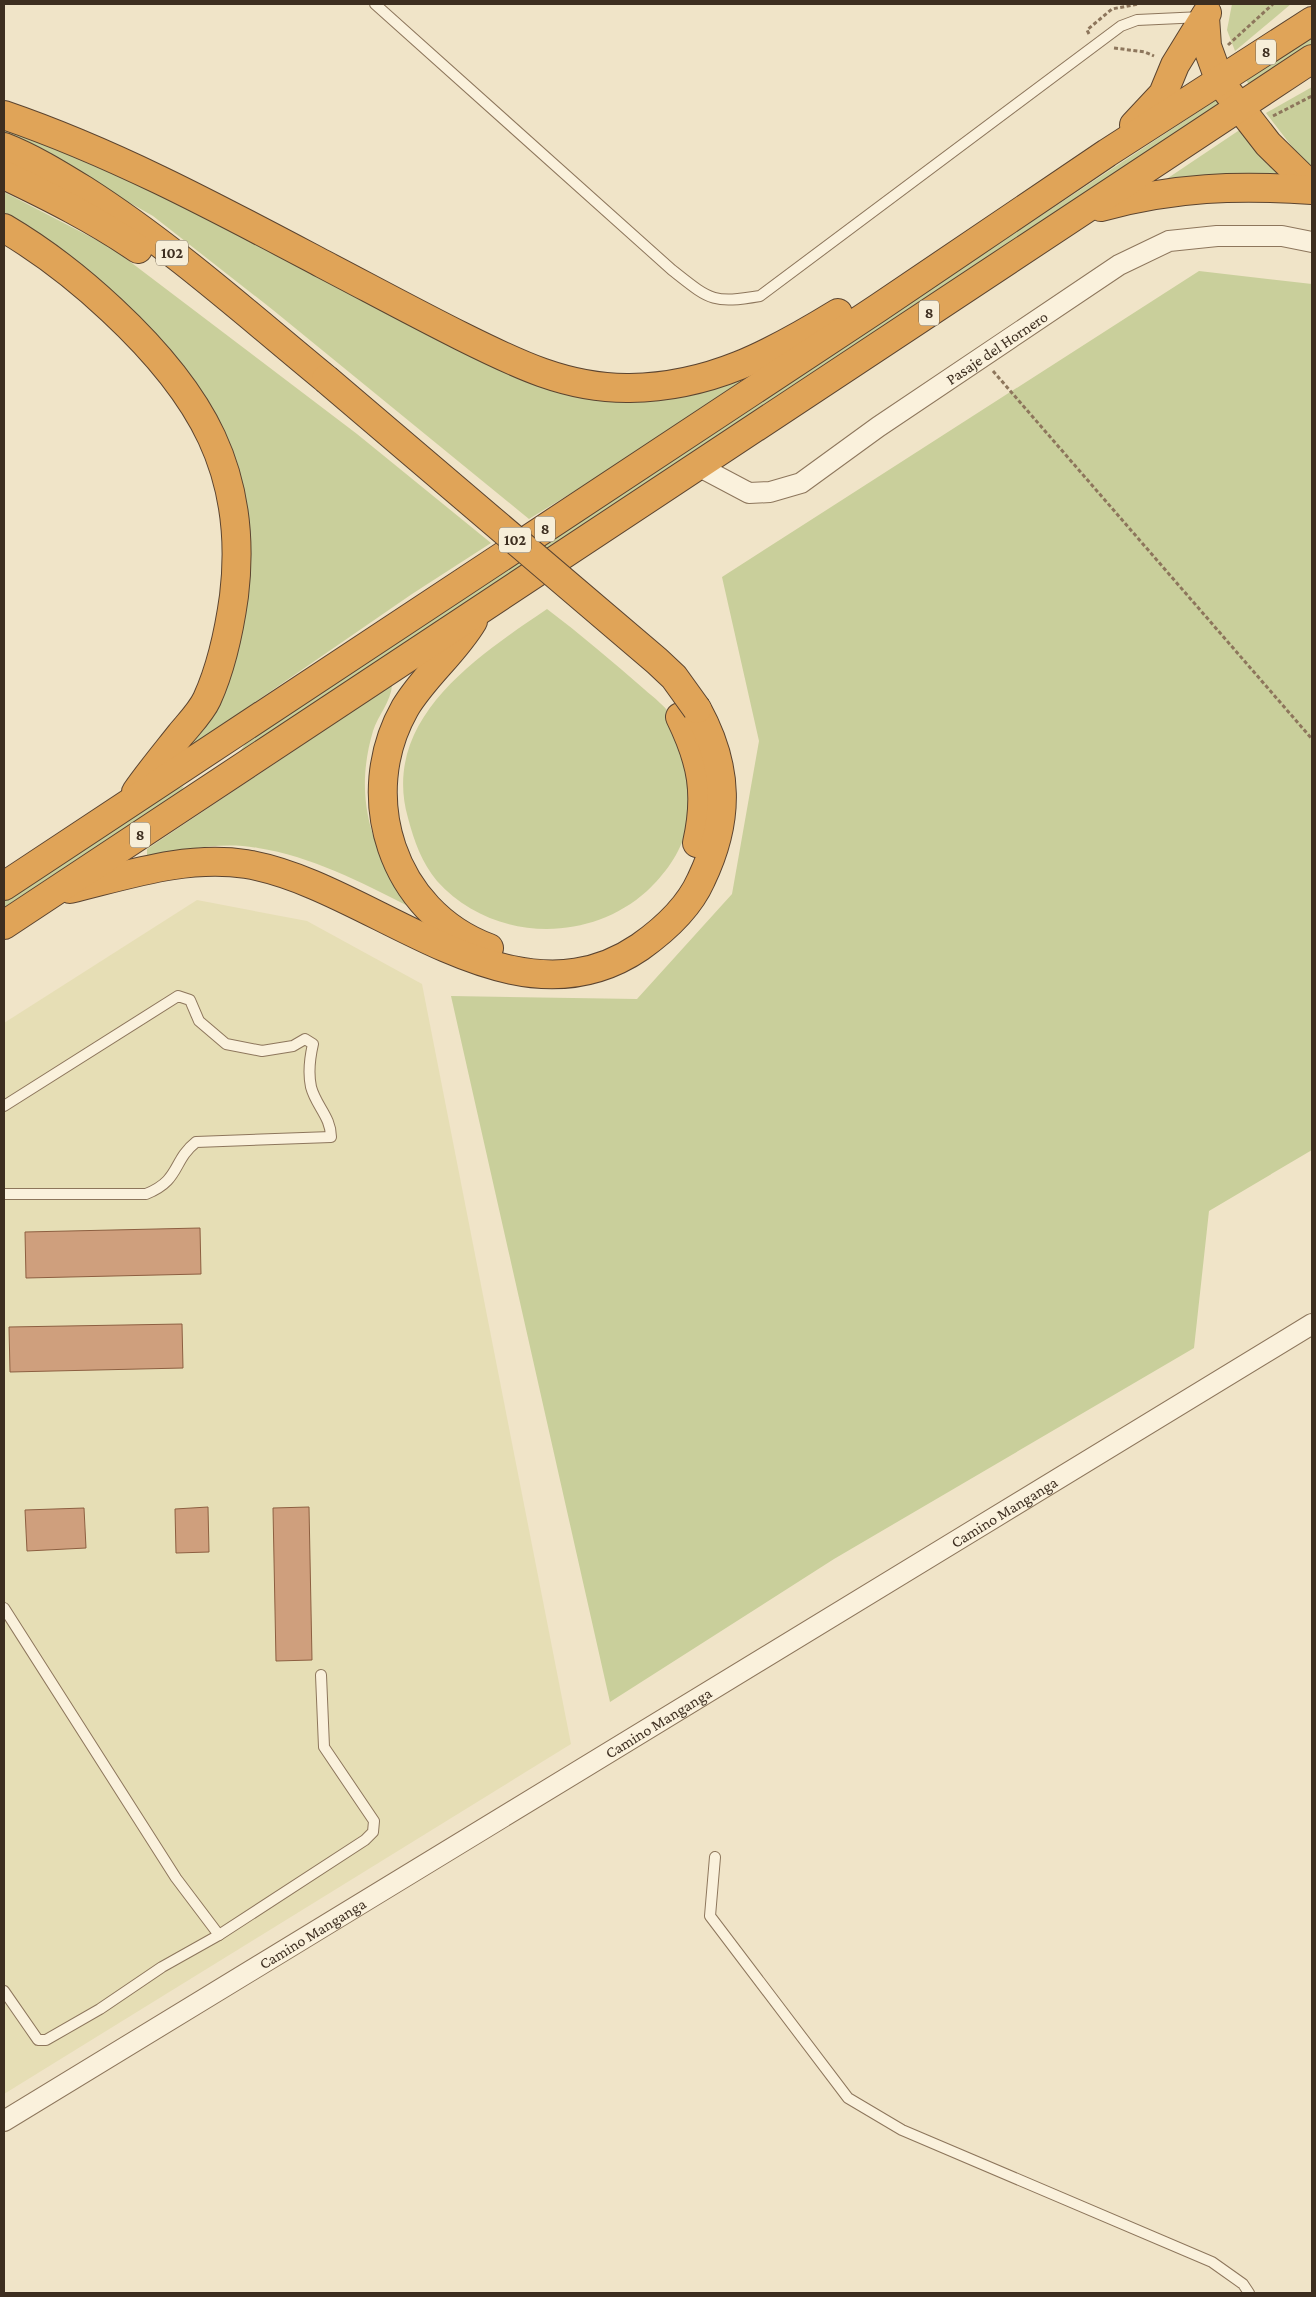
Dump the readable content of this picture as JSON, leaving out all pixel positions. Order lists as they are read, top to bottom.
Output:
{
  "streets": {
    "highway": ["8", "102"],
    "street": ["Pasaje del Hornero", "Camino Manganga"]
  },
  "crossings": [
    ["8", "Pasaje del Hornero"]
  ]
}
